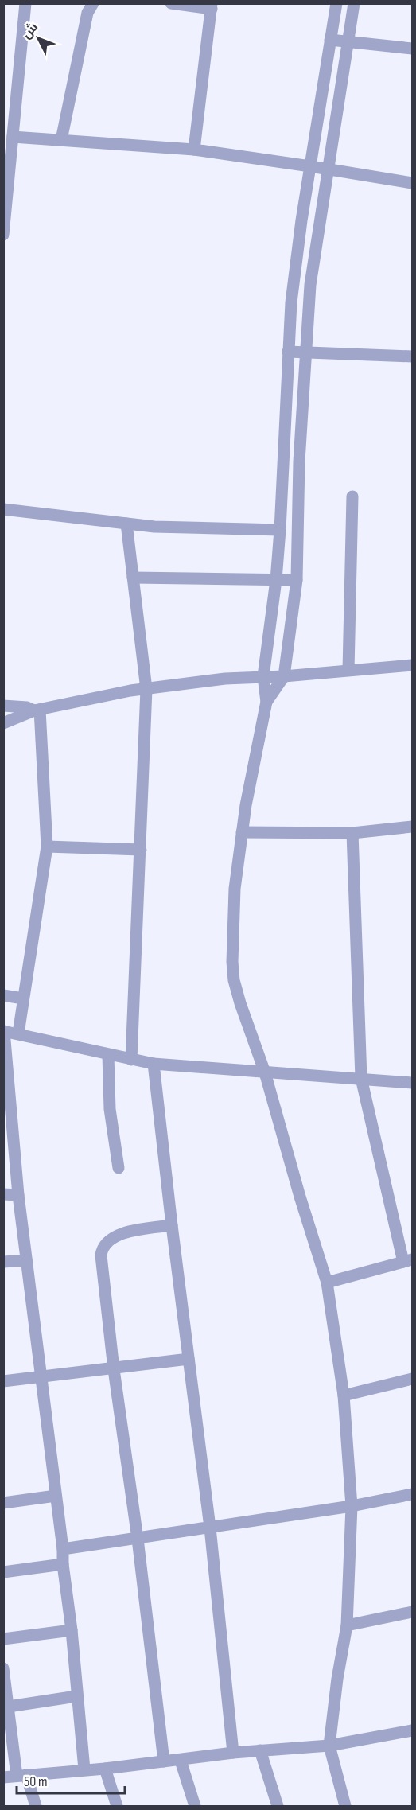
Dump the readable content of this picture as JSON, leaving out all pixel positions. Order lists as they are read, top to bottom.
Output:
{
  "scale_bar": "50 m",
  "north": "top left"
}
